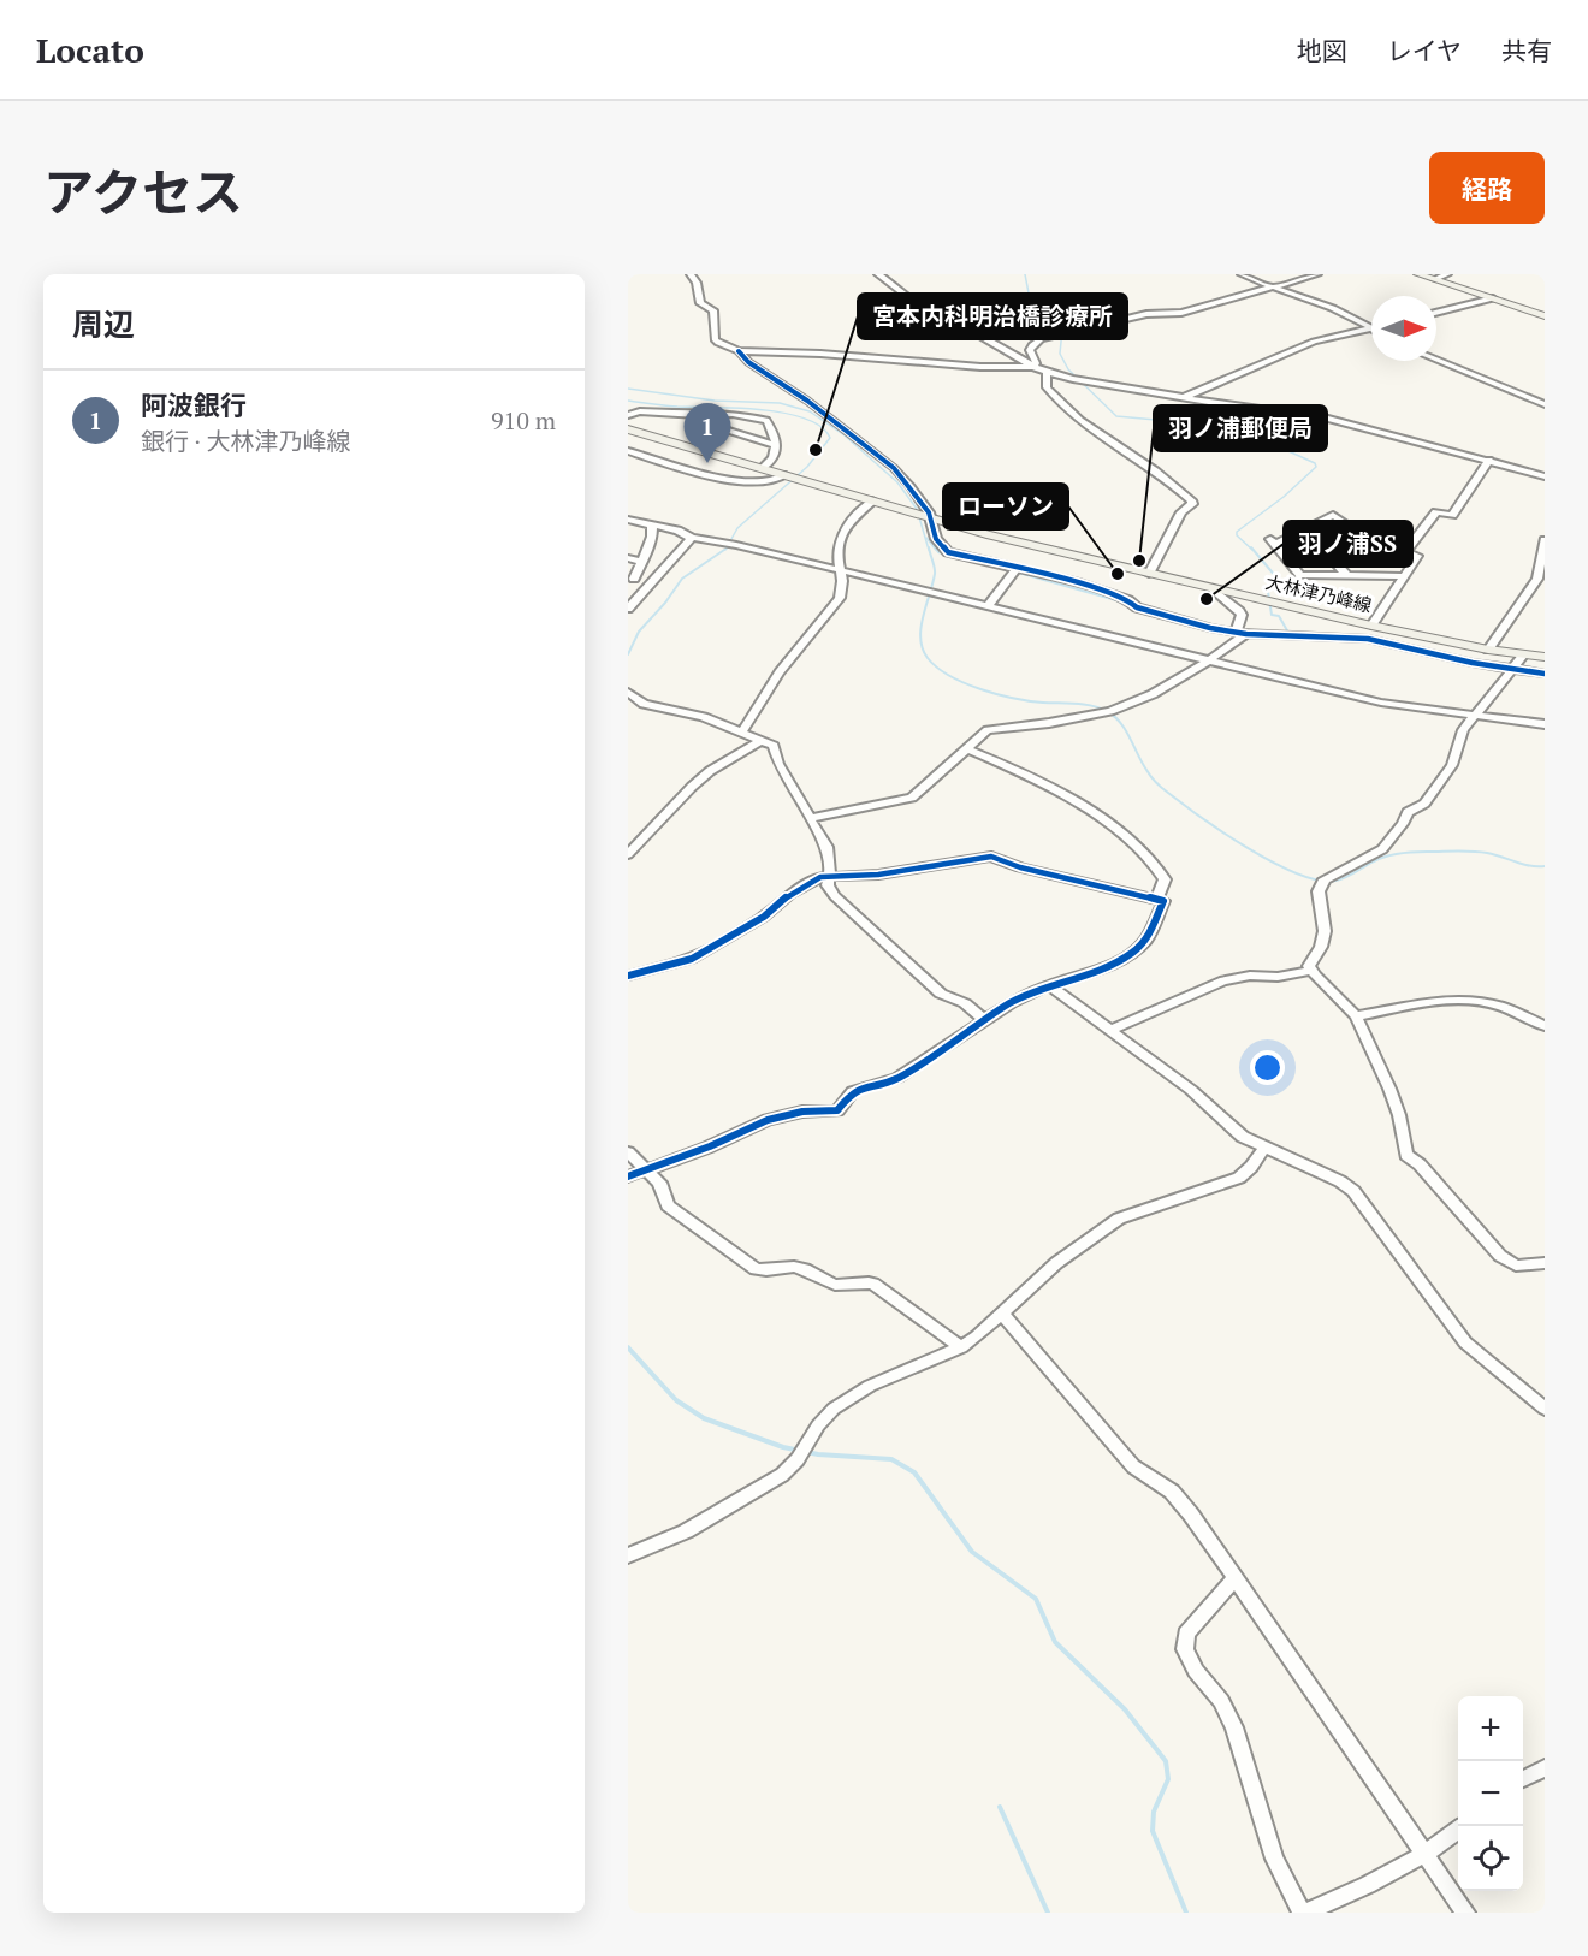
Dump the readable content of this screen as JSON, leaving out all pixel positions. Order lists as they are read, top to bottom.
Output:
{
  "streets": {
    "main road": ["大林津乃峰線"]
  },
  "places": [
    "宮本内科明治橋診療所",
    "羽ノ浦郵便局",
    "ローソン",
    "羽ノ浦SS"
  ],
  "north": "right",
  "page": {
    "header": "Locato",
    "nav": ["地図", "レイヤ", "共有"],
    "title": "アクセス",
    "buttons": "経路",
    "heading": "周辺",
    "list": [
      {
        "mark": "1",
        "name": "阿波銀行",
        "note": "銀行 · 大林津乃峰線",
        "value": "910 m"
      }
    ],
    "pins": "1",
    "map_buttons": ["+", "−"]
  }
}
